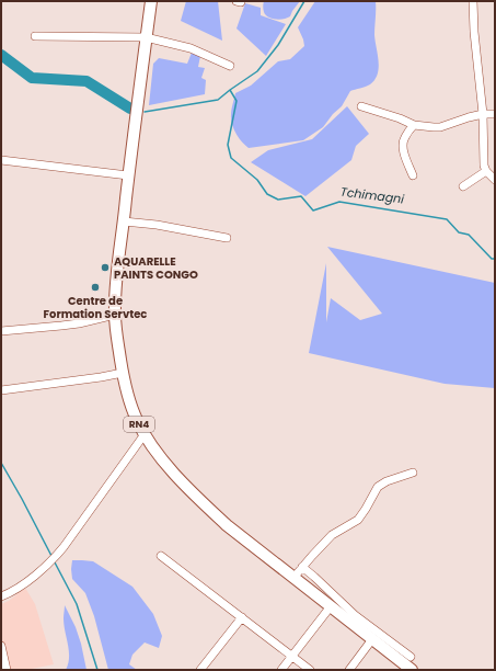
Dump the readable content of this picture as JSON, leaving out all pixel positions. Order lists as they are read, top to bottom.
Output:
{
  "streets": {
    "highway": ["RN4"]
  },
  "water": ["Tchimagni"],
  "places": ["AQUARELLE PAINTS CONGO", "Centre de Formation Servtec"]
}
